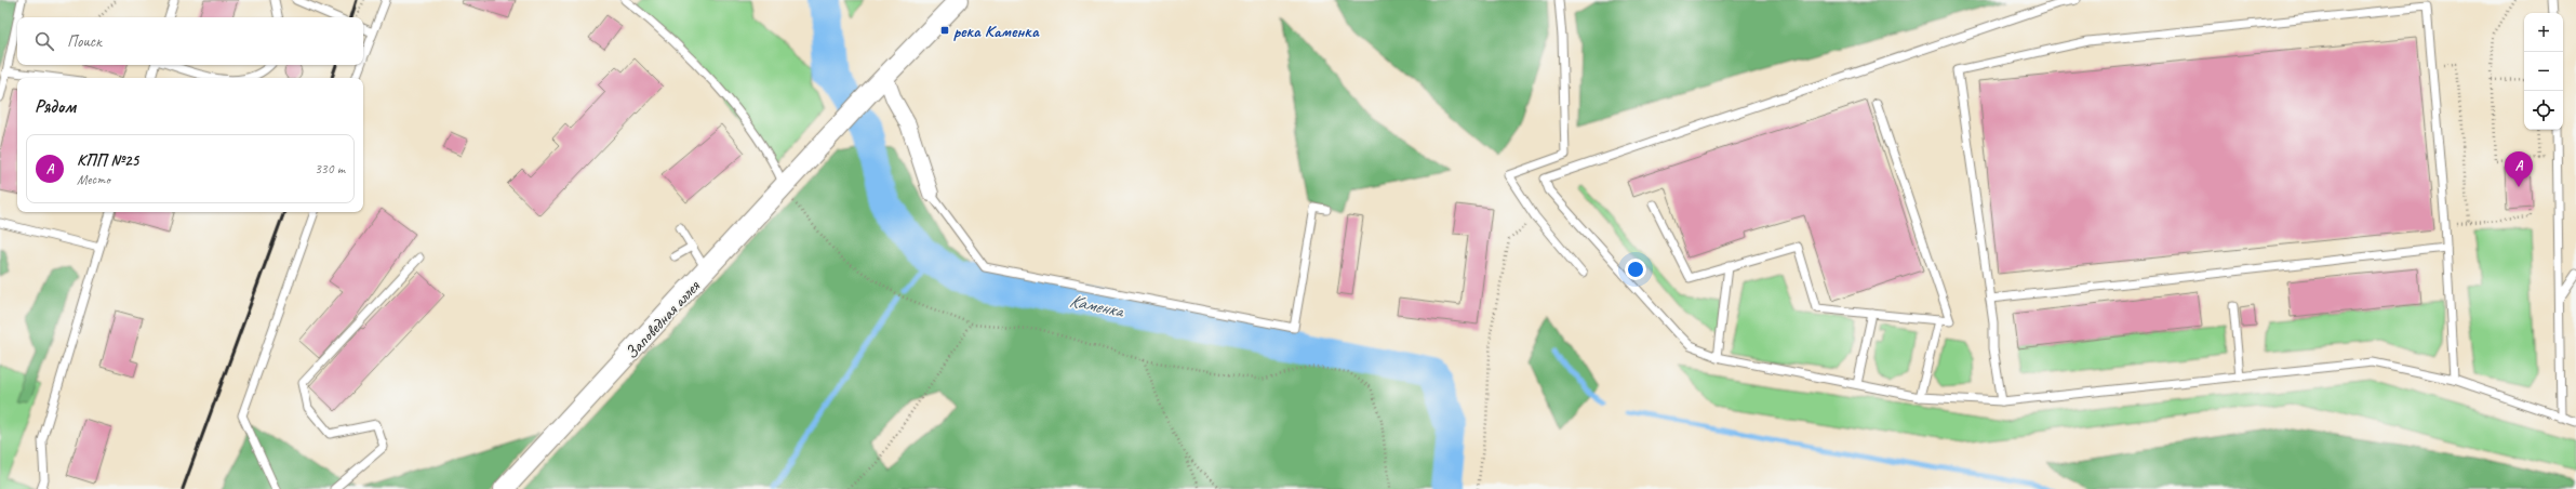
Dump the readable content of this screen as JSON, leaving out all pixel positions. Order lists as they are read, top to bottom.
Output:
{
  "streets": {
    "street": ["Заповедная аллея"]
  },
  "water": ["Каменка"],
  "places": {
    "transit": ["река Каменка"]
  },
  "page": {
    "map_buttons": ["+", "−"],
    "search": "Поиск",
    "heading": "Рядом",
    "list": [
      {
        "mark": "A",
        "name": "КПП №25",
        "note": "Место",
        "value": "330 m"
      }
    ],
    "pins": "A"
  }
}
